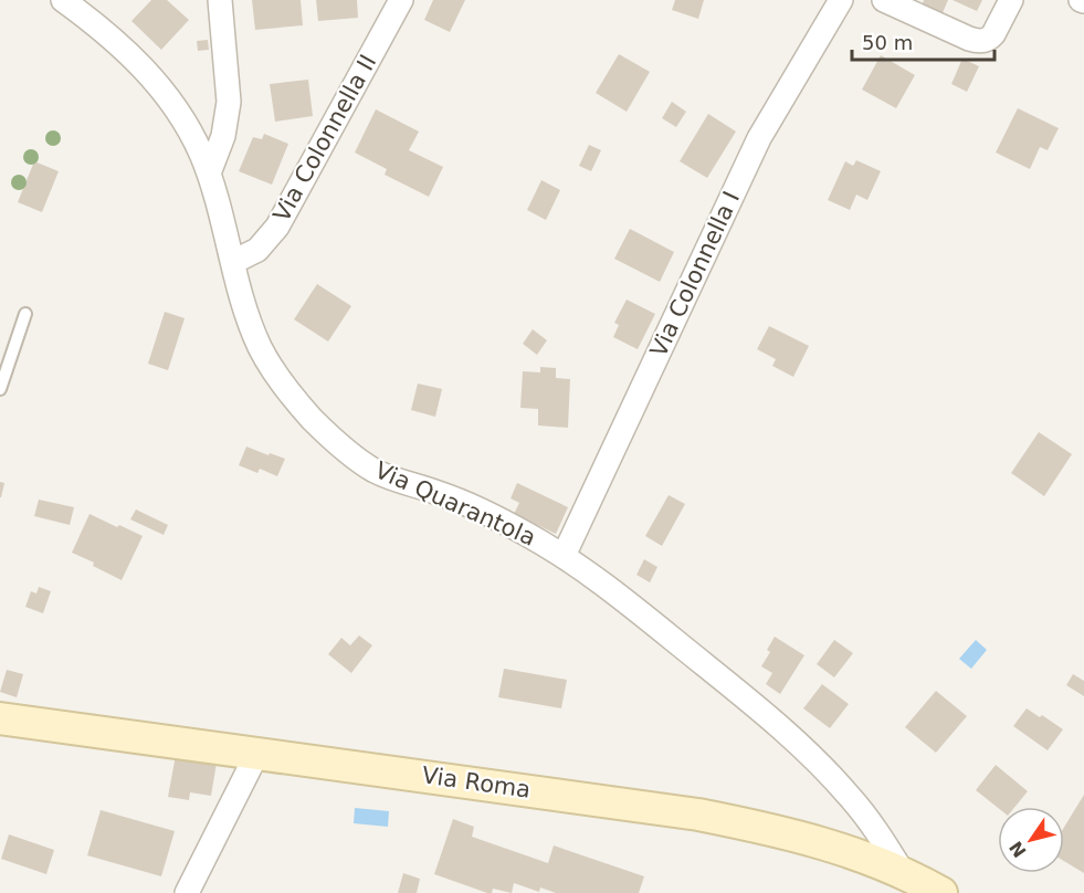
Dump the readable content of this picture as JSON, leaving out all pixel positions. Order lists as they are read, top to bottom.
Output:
{
  "streets": {
    "main road": ["Via Roma"],
    "street": ["Via Colonnella II", "Via Colonnella I", "Via Quarantola"]
  },
  "crossings": [
    ["Via Colonnella II", "Via Quarantola"],
    ["Via Colonnella I", "Via Quarantola"],
    ["Via Quarantola", "Via Roma"]
  ],
  "scale_bar": "50 m",
  "north": "bottom left"
}
